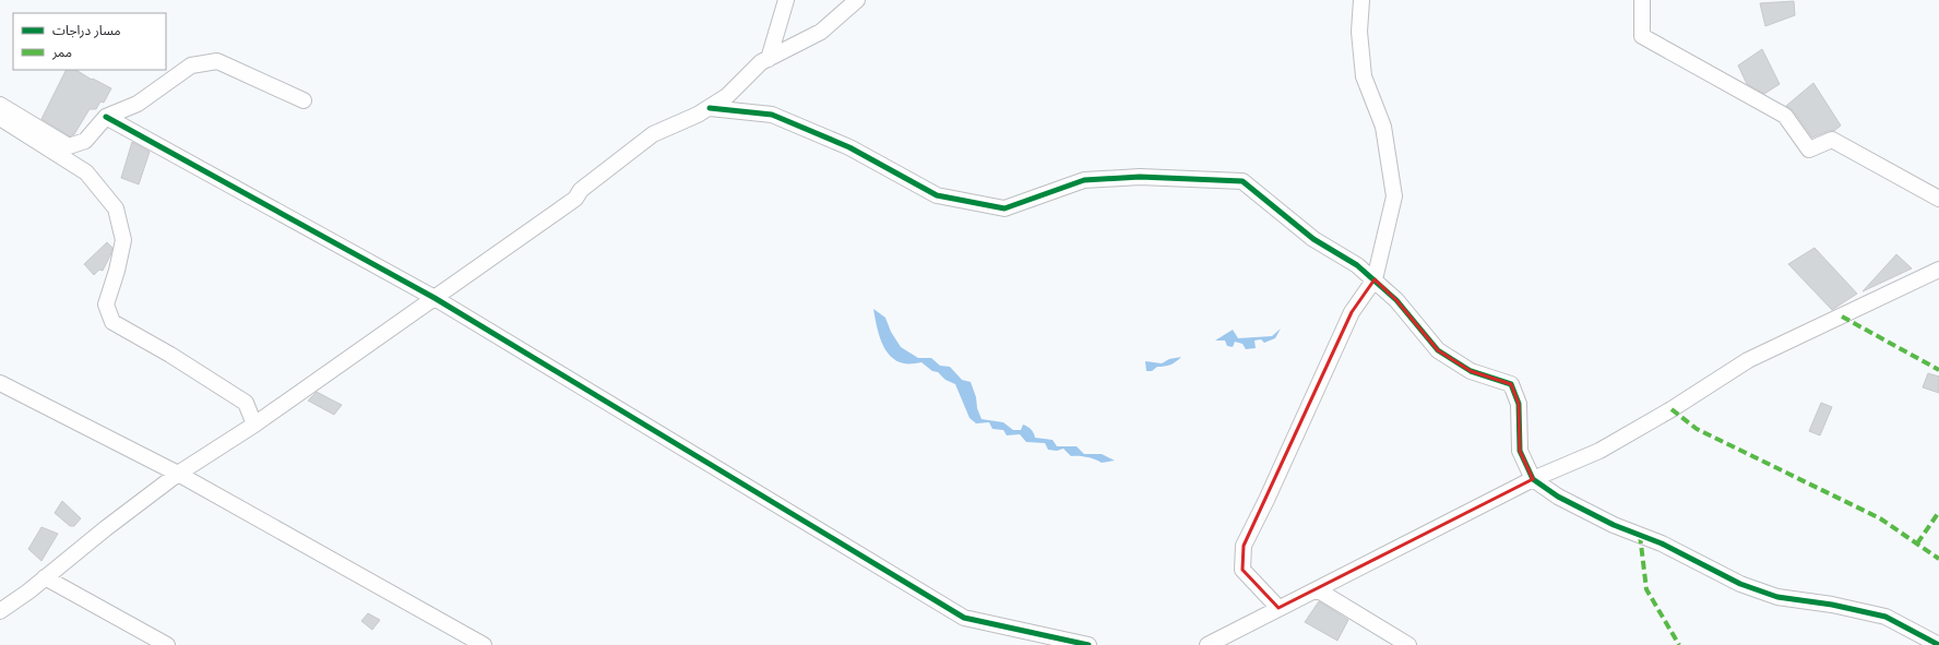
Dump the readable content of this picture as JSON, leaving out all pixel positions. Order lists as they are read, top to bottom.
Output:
{
  "legend": ["مسار دراجات", "ممر"]
}
